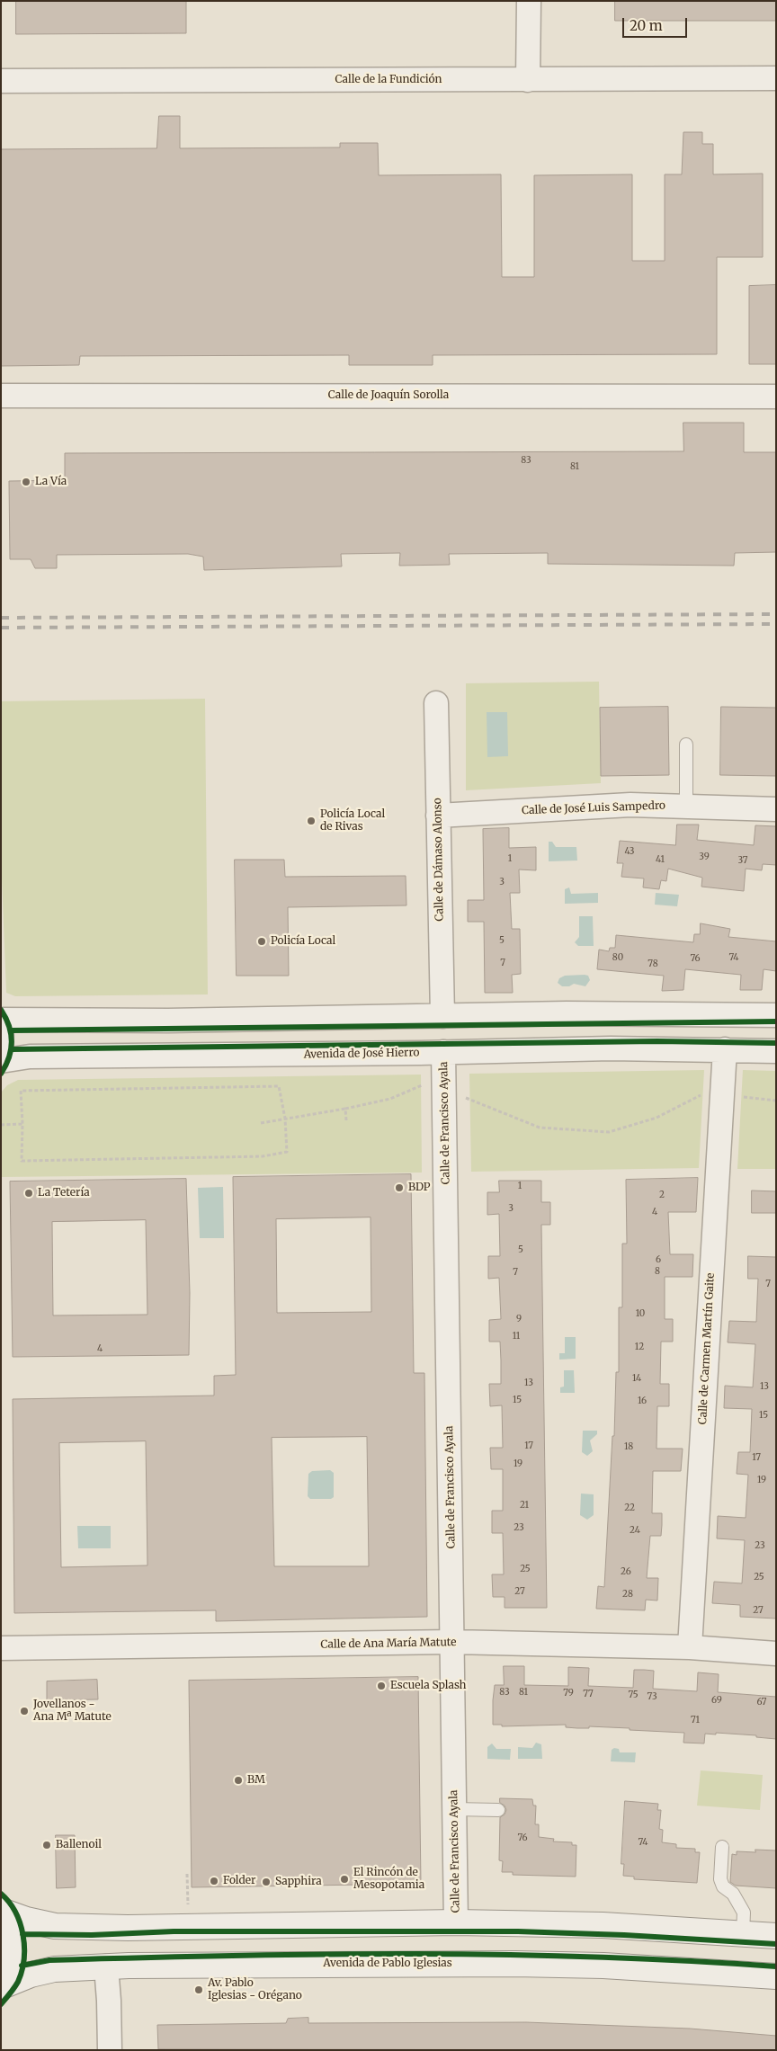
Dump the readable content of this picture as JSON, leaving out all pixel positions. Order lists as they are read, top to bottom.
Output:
{
  "streets": {
    "street": [
      "Calle de la Fundición",
      "Calle de Joaquín Sorolla",
      "Calle de José Luis Sampedro",
      "Calle de Dámaso Alonso",
      "Avenida de José Hierro",
      "Calle de Francisco Ayala",
      "Calle de Carmen Martín Gaite",
      "Calle de Ana María Matute",
      "Avenida de Pablo Iglesias"
    ]
  },
  "crossings": [
    ["Calle de José Luis Sampedro", "Calle de Dámaso Alonso"],
    ["Avenida de José Hierro", "Calle de Francisco Ayala"],
    ["Avenida de José Hierro", "Calle de Carmen Martín Gaite"],
    ["Calle de Francisco Ayala", "Calle de Ana María Matute"],
    ["Calle de Carmen Martín Gaite", "Calle de Ana María Matute"]
  ],
  "places": [
    "La Vía",
    "Policía Local de Rivas",
    "Policía Local",
    "BDP",
    "La Tetería",
    "Escuela Splash",
    "Jovellanos - Ana Mª Matute",
    "BM",
    "Ballenoil",
    "El Rincón de Mesopotamia",
    "Folder",
    "Sapphira",
    "Av. Pablo Iglesias - Orégano"
  ],
  "house_numbers": [
    "83",
    "81",
    "43",
    "39",
    "1",
    "41",
    "37",
    "3",
    "5",
    "80",
    "74",
    "76",
    "7",
    "78",
    "1",
    "2",
    "3",
    "4",
    "5",
    "6",
    "8",
    "7",
    "7",
    "10",
    "9",
    "11",
    "12",
    "4",
    "14",
    "13",
    "13",
    "15",
    "16",
    "15",
    "17",
    "18",
    "17",
    "19",
    "19",
    "21",
    "22",
    "23",
    "24",
    "23",
    "25",
    "26",
    "25",
    "27",
    "28",
    "27",
    "83",
    "81",
    "79",
    "77",
    "75",
    "73",
    "69",
    "67",
    "71",
    "76",
    "74"
  ],
  "scale_bar": "20 m"
}
